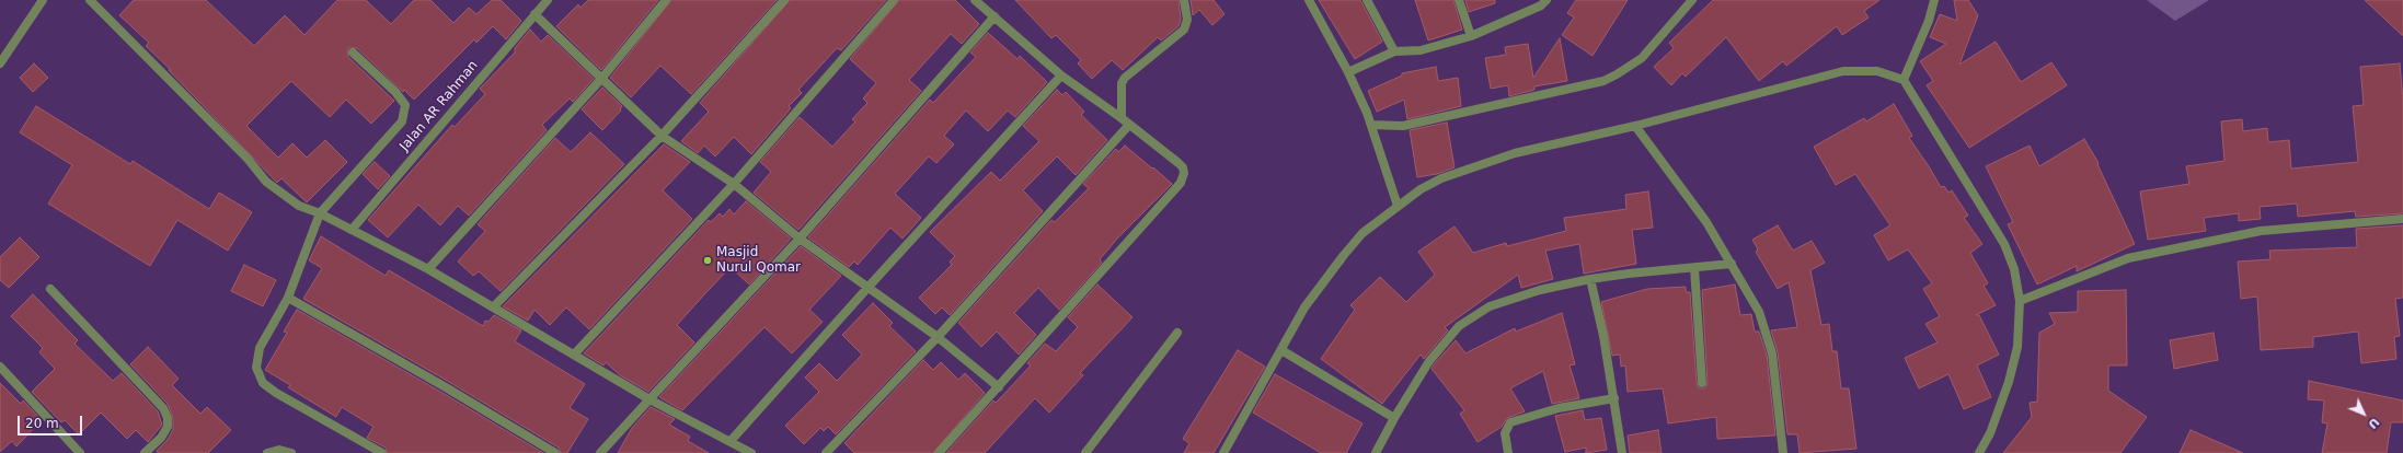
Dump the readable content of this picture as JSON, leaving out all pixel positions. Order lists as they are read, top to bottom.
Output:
{
  "streets": {
    "street": ["Jalan AR Rahman"]
  },
  "places": ["Masjid Nurul Qomar"],
  "scale_bar": "20 m",
  "north": "bottom right"
}
